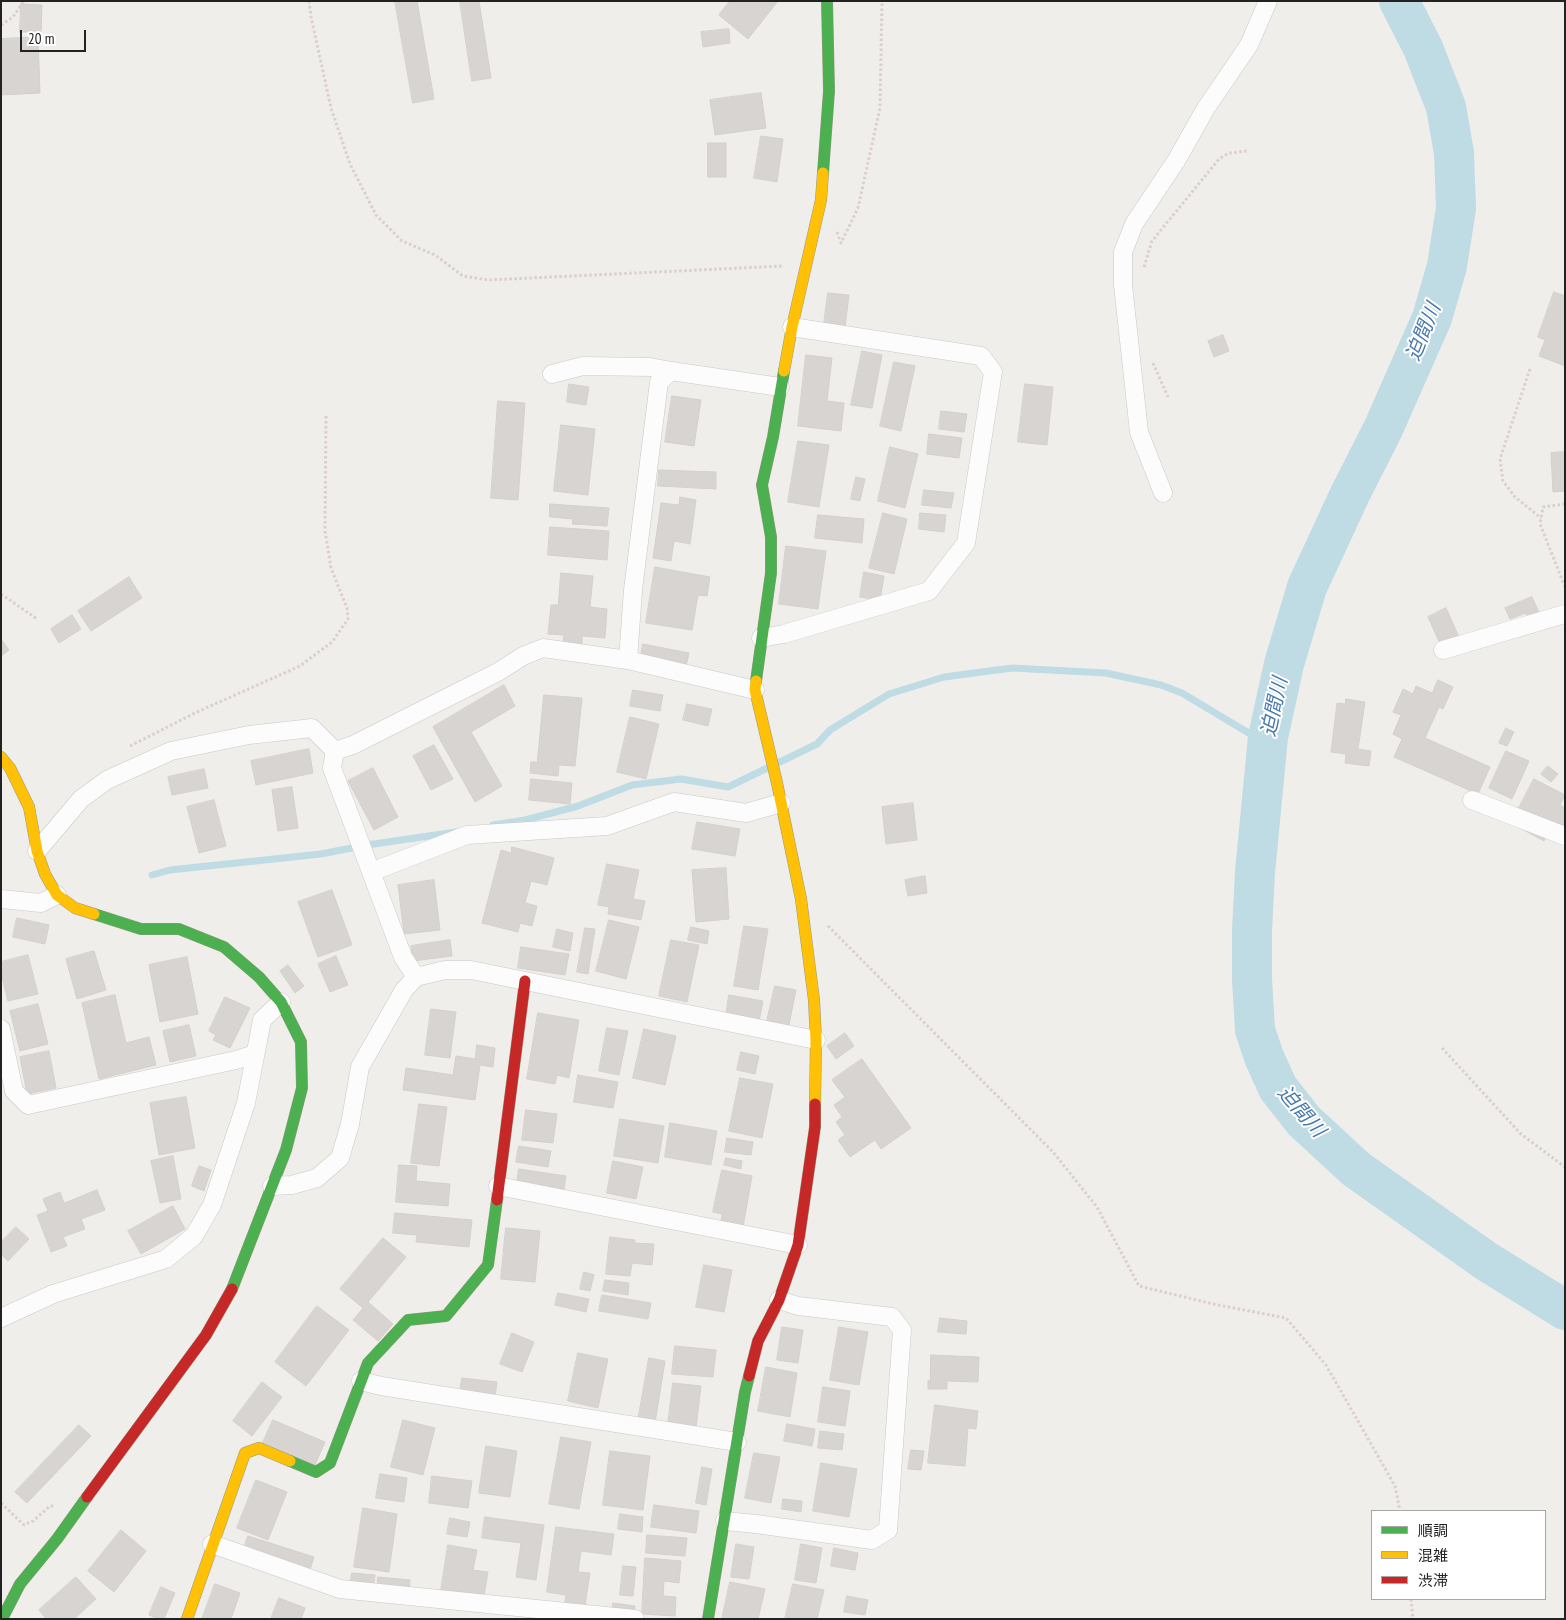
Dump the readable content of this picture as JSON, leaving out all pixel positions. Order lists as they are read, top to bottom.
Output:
{
  "water": ["迫間川"],
  "legend": ["順調", "混雑", "渋滞"],
  "scale_bar": "20 m"
}
